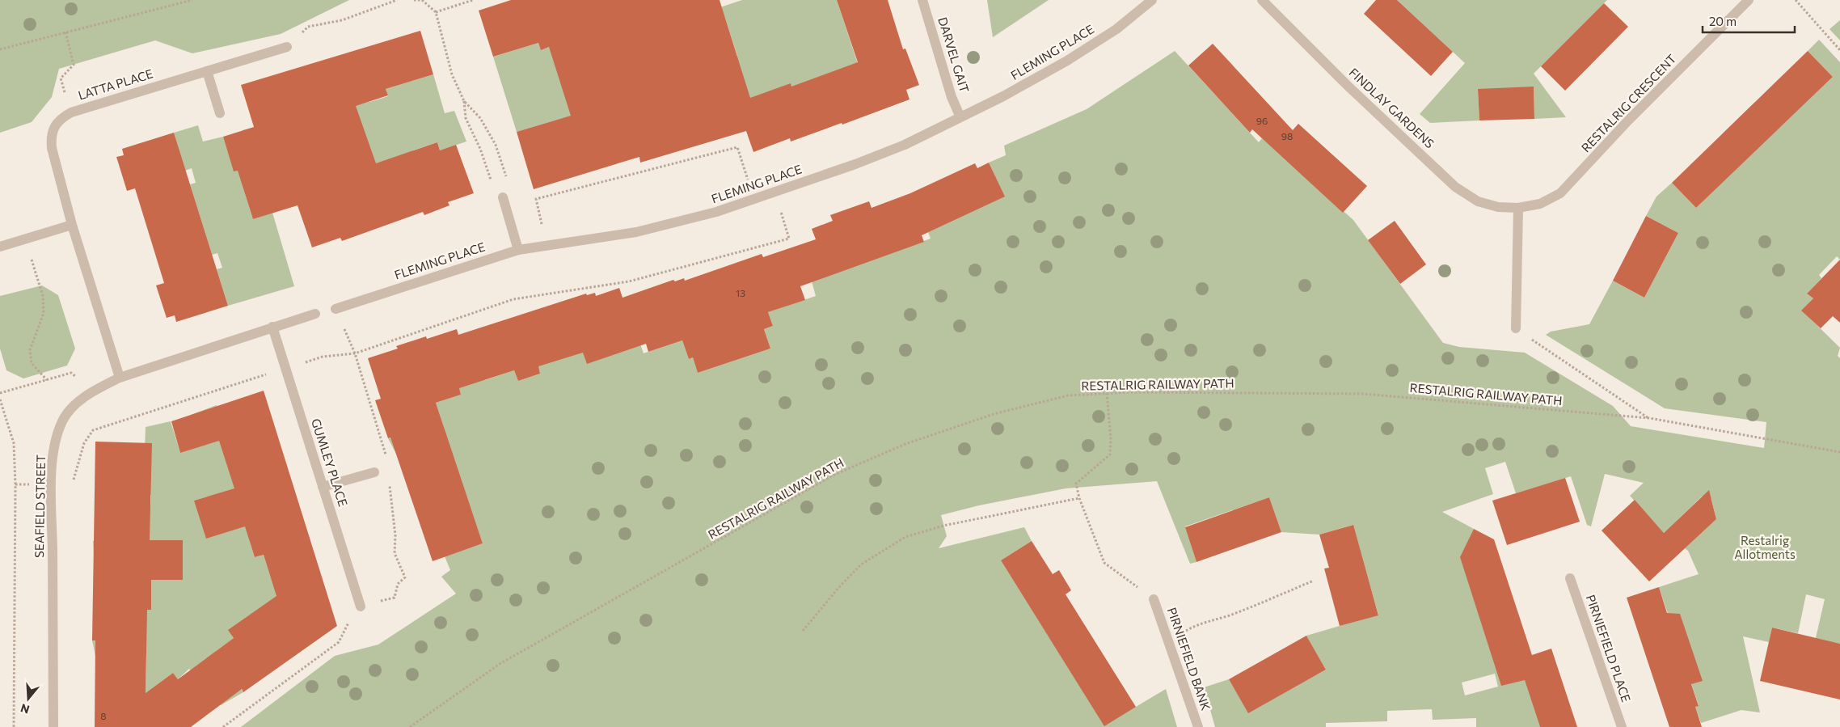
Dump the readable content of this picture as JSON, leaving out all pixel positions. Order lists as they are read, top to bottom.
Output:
{
  "streets": {
    "street": [
      "FLEMING PLACE",
      "DARVEL GAIT",
      "LATTA PLACE",
      "RESTALRIG CRESCENT",
      "FINDLAY GARDENS",
      "GUMLEY PLACE",
      "SEAFIELD STREET",
      "PIRNIEFIELD PLACE",
      "PIRNIEFIELD BANK"
    ],
    "path": ["RESTALRIG RAILWAY PATH"]
  },
  "crossings": [
    ["FLEMING PLACE", "DARVEL GAIT"],
    ["LATTA PLACE", "SEAFIELD STREET"],
    ["RESTALRIG CRESCENT", "FINDLAY GARDENS"],
    ["GUMLEY PLACE", "SEAFIELD STREET"]
  ],
  "parks": ["Restalrig Allotments"],
  "house_numbers": [
    "96",
    "98",
    "13",
    "8"
  ],
  "scale_bar": "20 m",
  "north": "bottom"
}
